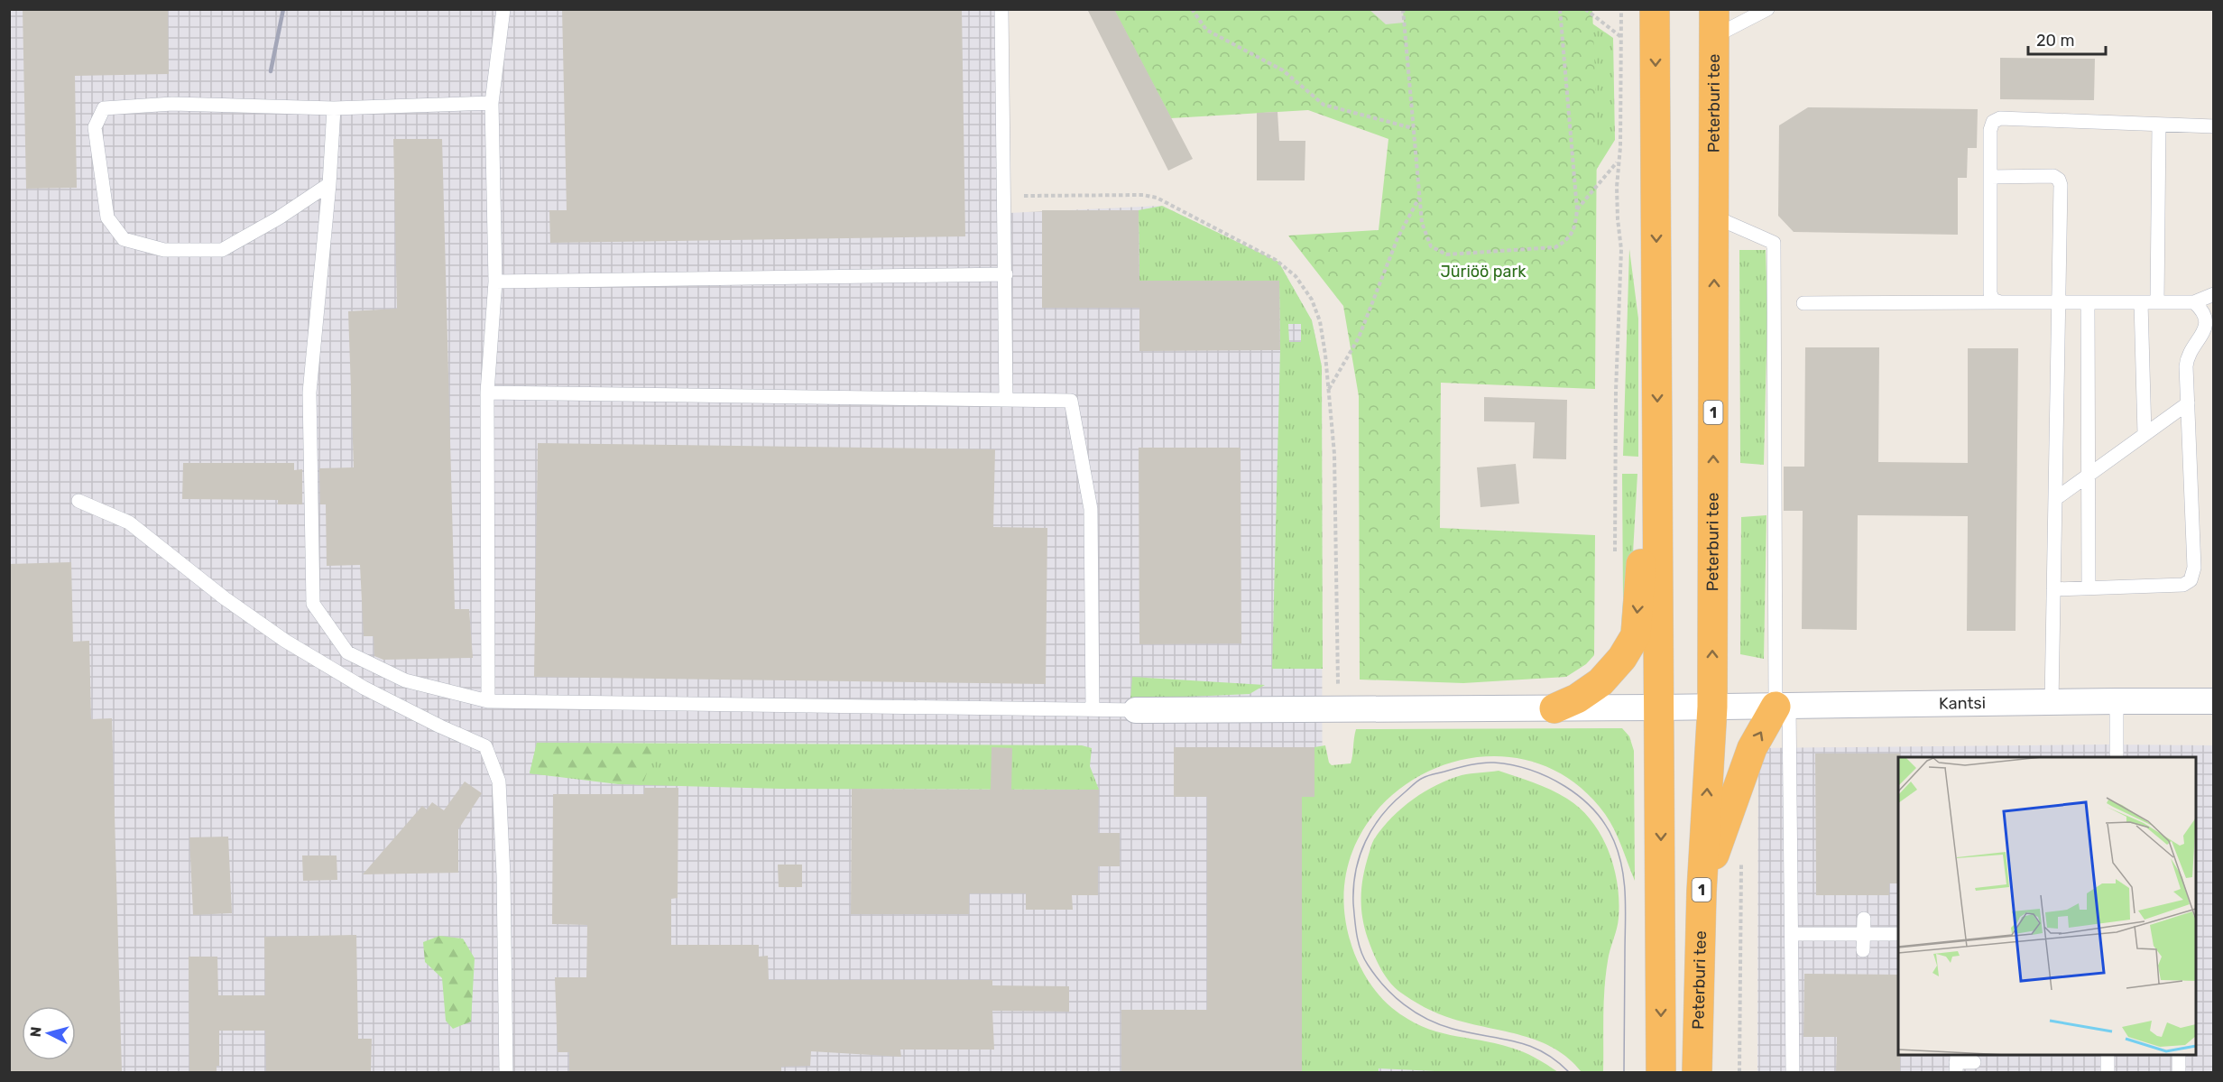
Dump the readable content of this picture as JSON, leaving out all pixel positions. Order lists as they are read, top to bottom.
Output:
{
  "streets": {
    "highway": ["Peterburi tee", "1"],
    "street": ["Kantsi"]
  },
  "crossings": [
    ["Peterburi tee", "Kantsi"]
  ],
  "parks": ["Jüriöö park"],
  "scale_bar": "20 m",
  "north": "left"
}
